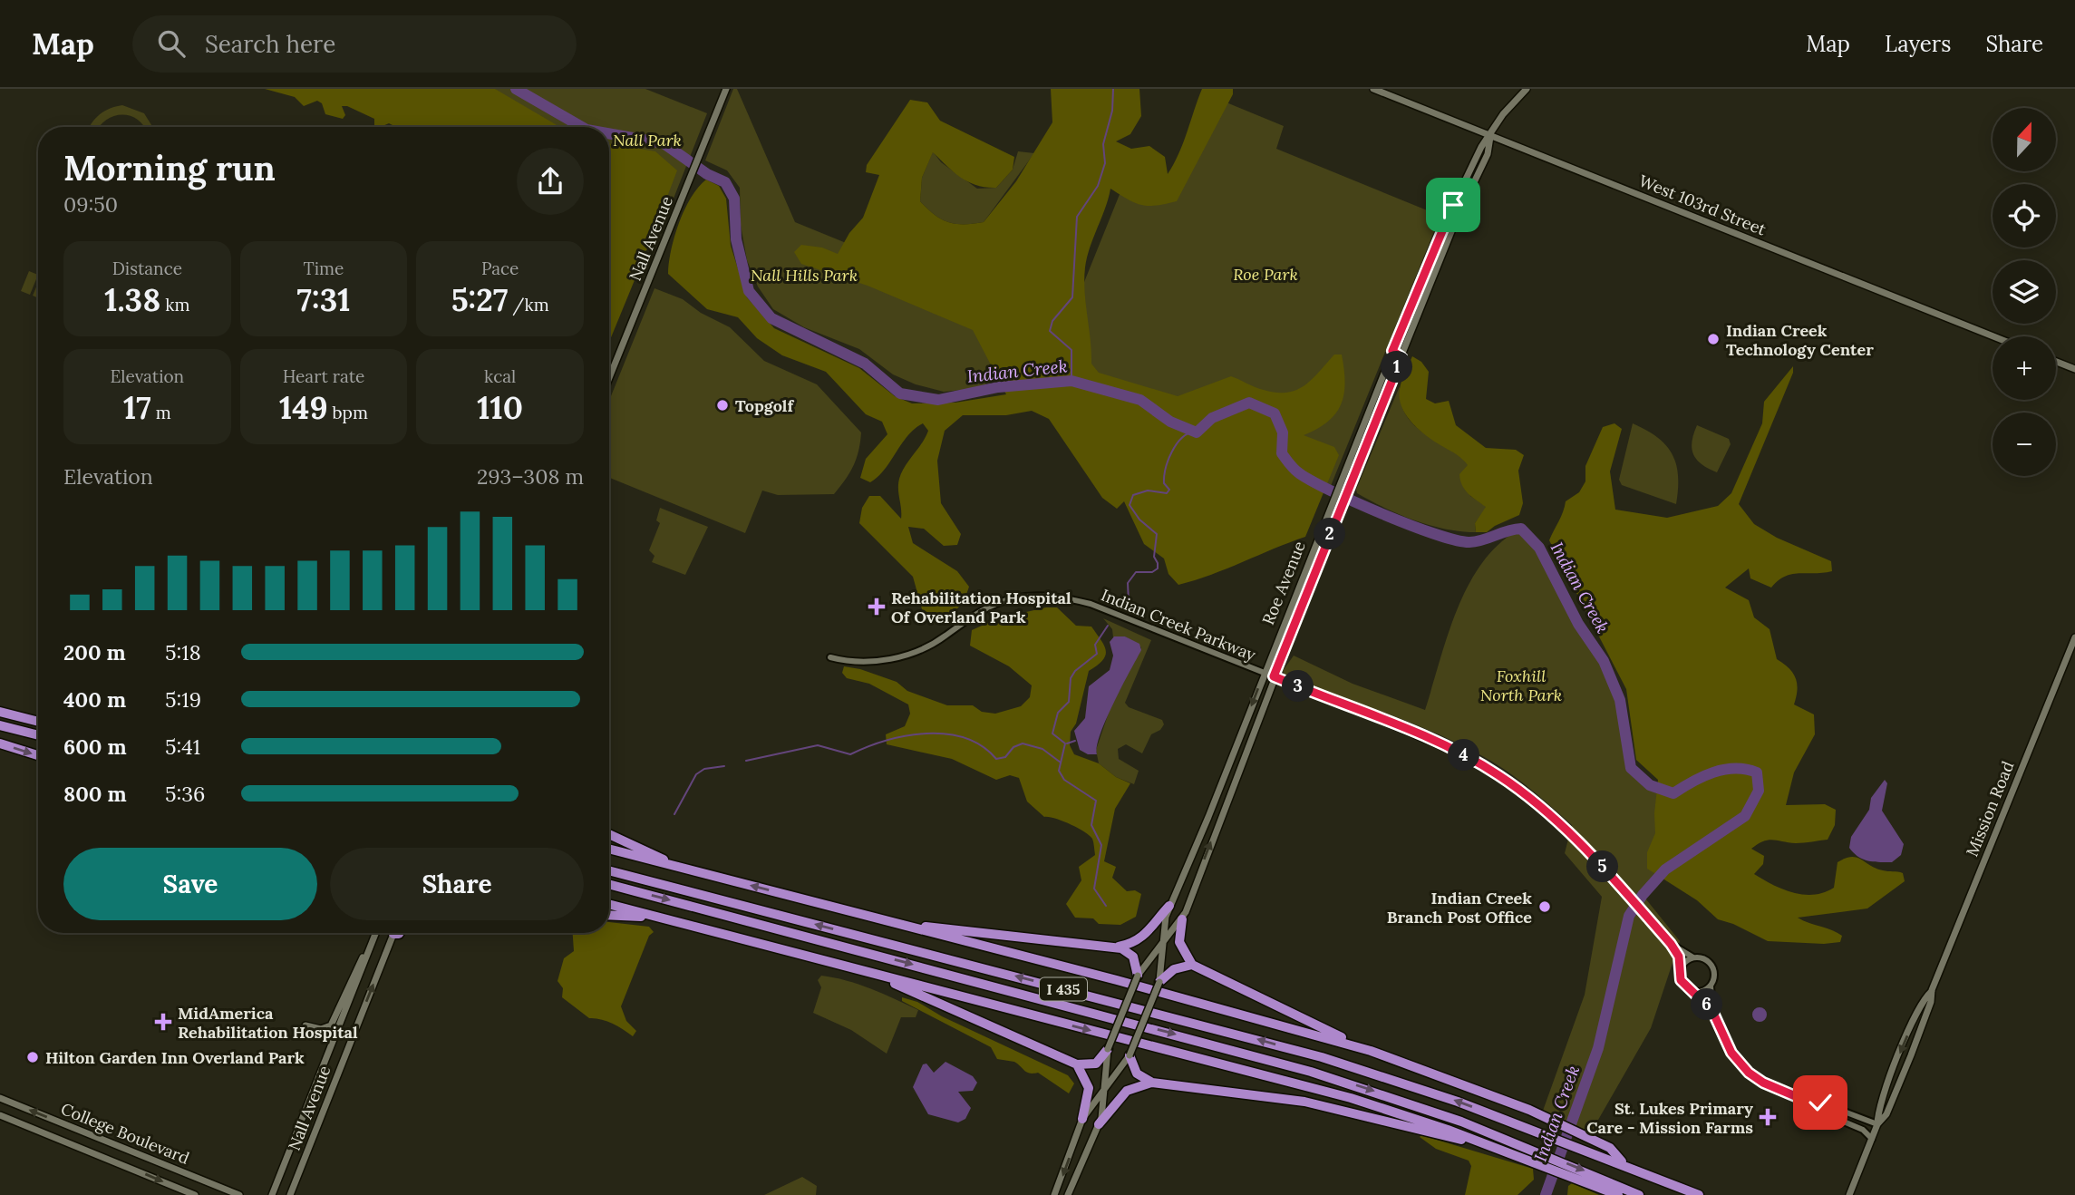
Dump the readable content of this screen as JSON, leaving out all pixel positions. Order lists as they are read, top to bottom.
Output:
{
  "streets": {
    "highway": ["I 435"],
    "main road": [
      "West 103rd Street",
      "Nall Avenue",
      "Roe Avenue",
      "Mission Road",
      "College Boulevard"
    ],
    "street": ["Indian Creek Parkway"]
  },
  "crossings": [
    ["West 103rd Street", "Roe Avenue"],
    ["Roe Avenue", "Indian Creek Parkway"]
  ],
  "water": ["Indian Creek"],
  "parks": [
    "Nall Park",
    "Roe Park",
    "Nall Hills Park",
    "Foxhill North Park"
  ],
  "places": {
    "other": [
      "Indian Creek Technology Center",
      "Topgolf",
      "Indian Creek Branch Post Office",
      "Hilton Garden Inn Overland Park"
    ],
    "health": ["Rehabilitation Hospital Of Overland Park", "MidAmerica Rehabilitation Hospital", "St. Lukes Primary Care - Mission Farms"]
  },
  "north": "top",
  "page": {
    "header": "Map",
    "search": "Search here",
    "nav": ["Map", "Layers", "Share"],
    "map_buttons": ["+", "−"],
    "heading": ["Morning run", "09:50"],
    "stats": [
      ["Distance", "1.38 km"],
      ["Time", "7:31"],
      ["Pace", "5:27 /km"],
      ["Elevation", "17 m"],
      ["Heart rate", "149 bpm"],
      ["kcal", "110"]
    ],
    "pins": [
      "1",
      "2",
      "3",
      "4",
      "5",
      "6"
    ],
    "chart": ["Elevation", "293–308 m"],
    "list": [
      {
        "name": "200 m",
        "note": "5:18"
      },
      {
        "name": "400 m",
        "note": "5:19"
      },
      {
        "name": "600 m",
        "note": "5:41"
      },
      {
        "name": "800 m",
        "note": "5:36"
      }
    ],
    "buttons": ["Save", "Share"]
  }
}
